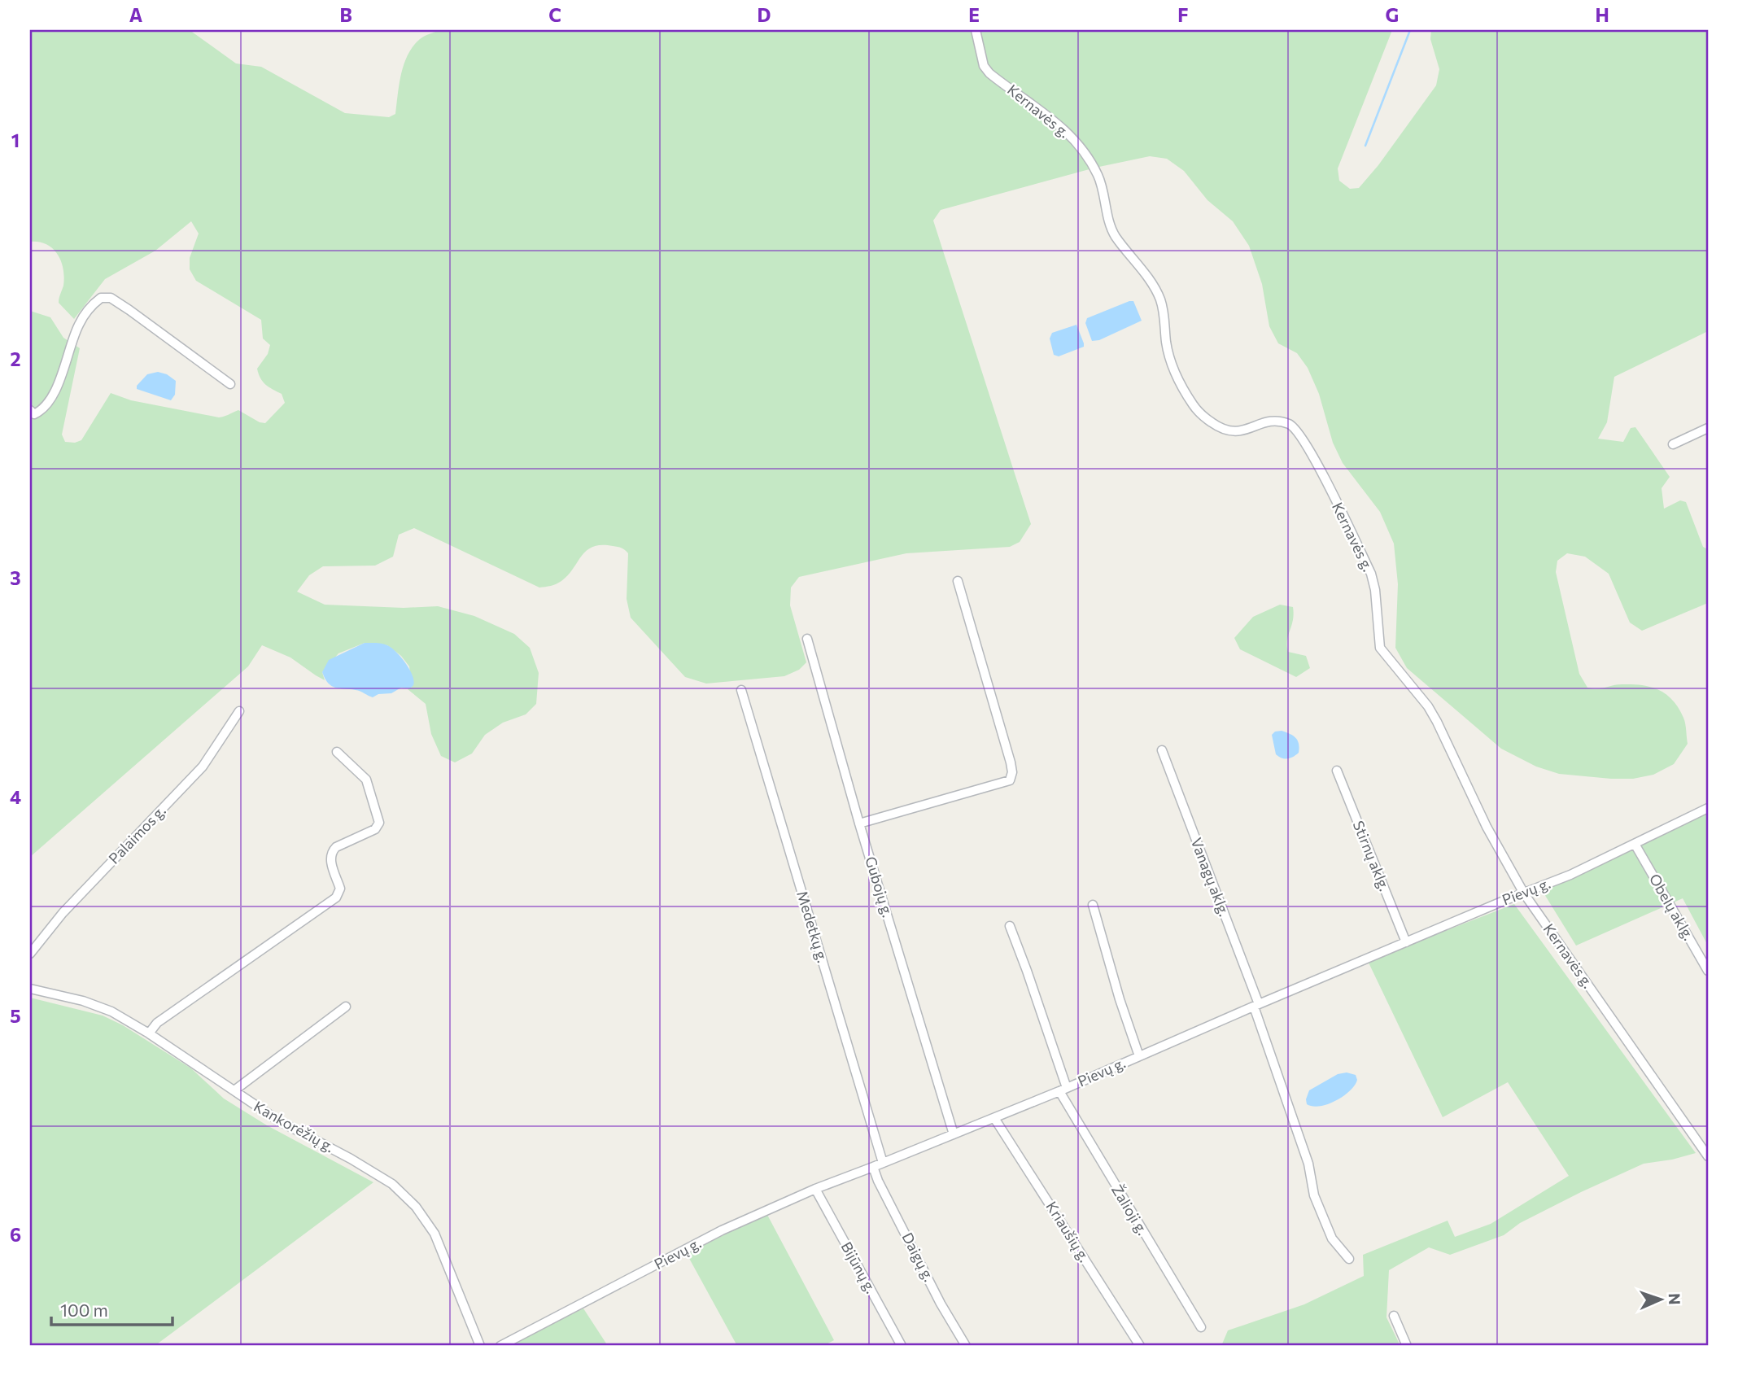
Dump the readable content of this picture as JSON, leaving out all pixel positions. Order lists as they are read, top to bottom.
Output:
{
  "streets": {
    "street": [
      "Kernavės g.",
      "Palaimos g.",
      "Stirnų aklg.",
      "Vanagų aklg.",
      "Gubojų g.",
      "Pievų g.",
      "Obelų aklg.",
      "Medetkų g.",
      "Kankorėžių g.",
      "Žalioji g.",
      "Kriaušių g.",
      "Daigų g.",
      "Bijūnų g."
    ]
  },
  "crossings": [
    ["Kernavės g.", "Pievų g."],
    ["Stirnų aklg.", "Pievų g."],
    ["Vanagų aklg.", "Pievų g."],
    ["Gubojų g.", "Pievų g."],
    ["Pievų g.", "Obelų aklg."],
    ["Pievų g.", "Medetkų g."],
    ["Pievų g.", "Žalioji g."],
    ["Pievų g.", "Kriaušių g."],
    ["Pievų g.", "Daigų g."],
    ["Pievų g.", "Bijūnų g."]
  ],
  "scale_bar": "100 m",
  "north": "right",
  "grid": {
    "columns": [
      "A",
      "B",
      "C",
      "D",
      "E",
      "F",
      "G",
      "H"
    ],
    "rows": [
      "1",
      "2",
      "3",
      "4",
      "5",
      "6"
    ]
  }
}
